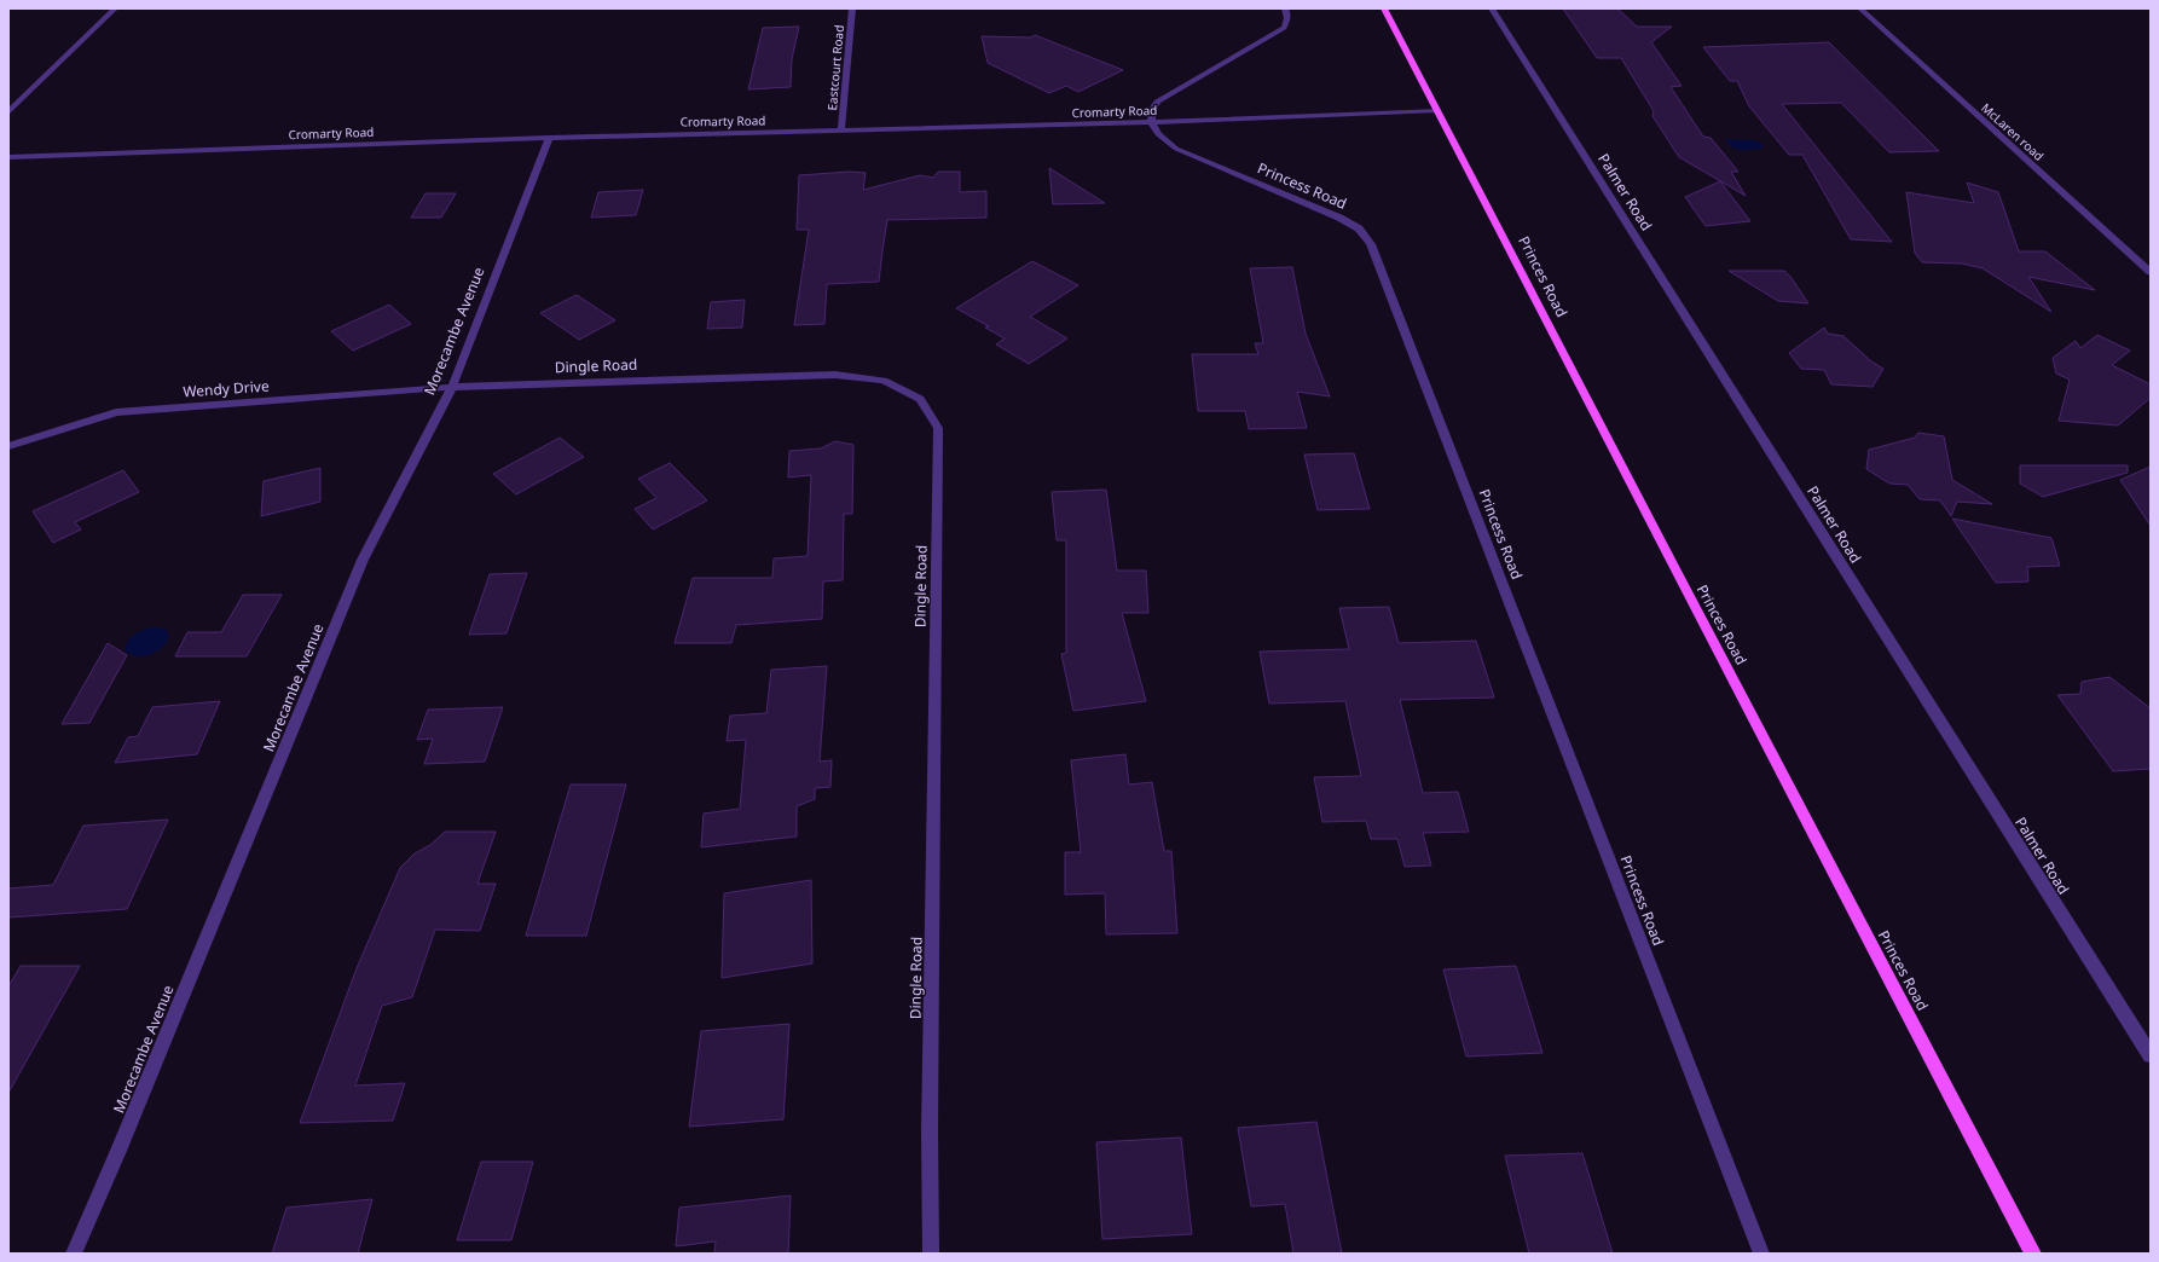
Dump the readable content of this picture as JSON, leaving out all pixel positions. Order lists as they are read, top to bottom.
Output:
{
  "streets": {
    "main road": ["Princes Road"],
    "street": [
      "Eastcourt Road",
      "Cromarty Road",
      "McLaren road",
      "Princess Road",
      "Palmer Road",
      "Morecambe Avenue",
      "Dingle Road",
      "Wendy Drive"
    ]
  },
  "crossings": [
    ["Eastcourt Road", "Cromarty Road"],
    ["Cromarty Road", "Princess Road"],
    ["Cromarty Road", "Princes Road"],
    ["Cromarty Road", "Morecambe Avenue"],
    ["Morecambe Avenue", "Dingle Road"],
    ["Morecambe Avenue", "Wendy Drive"],
    ["Dingle Road", "Wendy Drive"]
  ]
}
